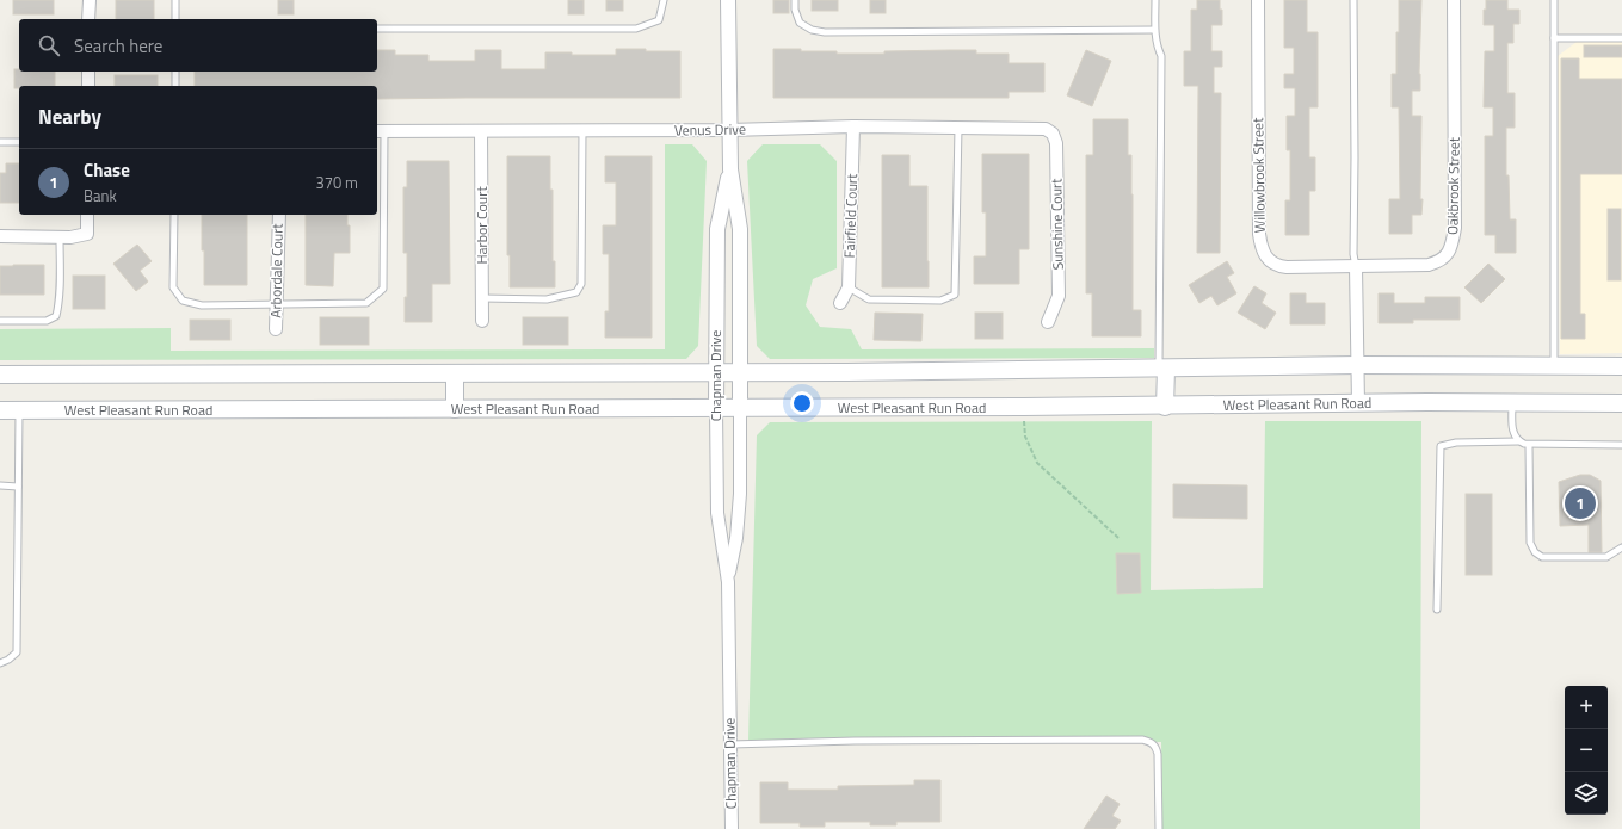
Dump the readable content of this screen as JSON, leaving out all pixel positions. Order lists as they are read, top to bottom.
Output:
{
  "streets": {
    "main road": ["West Pleasant Run Road"],
    "street": [
      "Venus Drive",
      "Willowbrook Street",
      "Oakbrook Street",
      "Fairfield Court",
      "Sunshine Court",
      "Harbor Court",
      "Arbordale Court",
      "Chapman Drive"
    ]
  },
  "crossings": [
    ["Venus Drive", "Fairfield Court"],
    ["Venus Drive", "Sunshine Court"],
    ["Venus Drive", "Harbor Court"],
    ["Venus Drive", "Chapman Drive"],
    ["Willowbrook Street", "Oakbrook Street"],
    ["Chapman Drive", "West Pleasant Run Road"]
  ],
  "page": {
    "search": "Search here",
    "heading": "Nearby",
    "list": [
      {
        "mark": "1",
        "name": "Chase",
        "note": "Bank",
        "value": "370 m"
      }
    ],
    "pins": "1",
    "map_buttons": ["+", "−"]
  }
}
